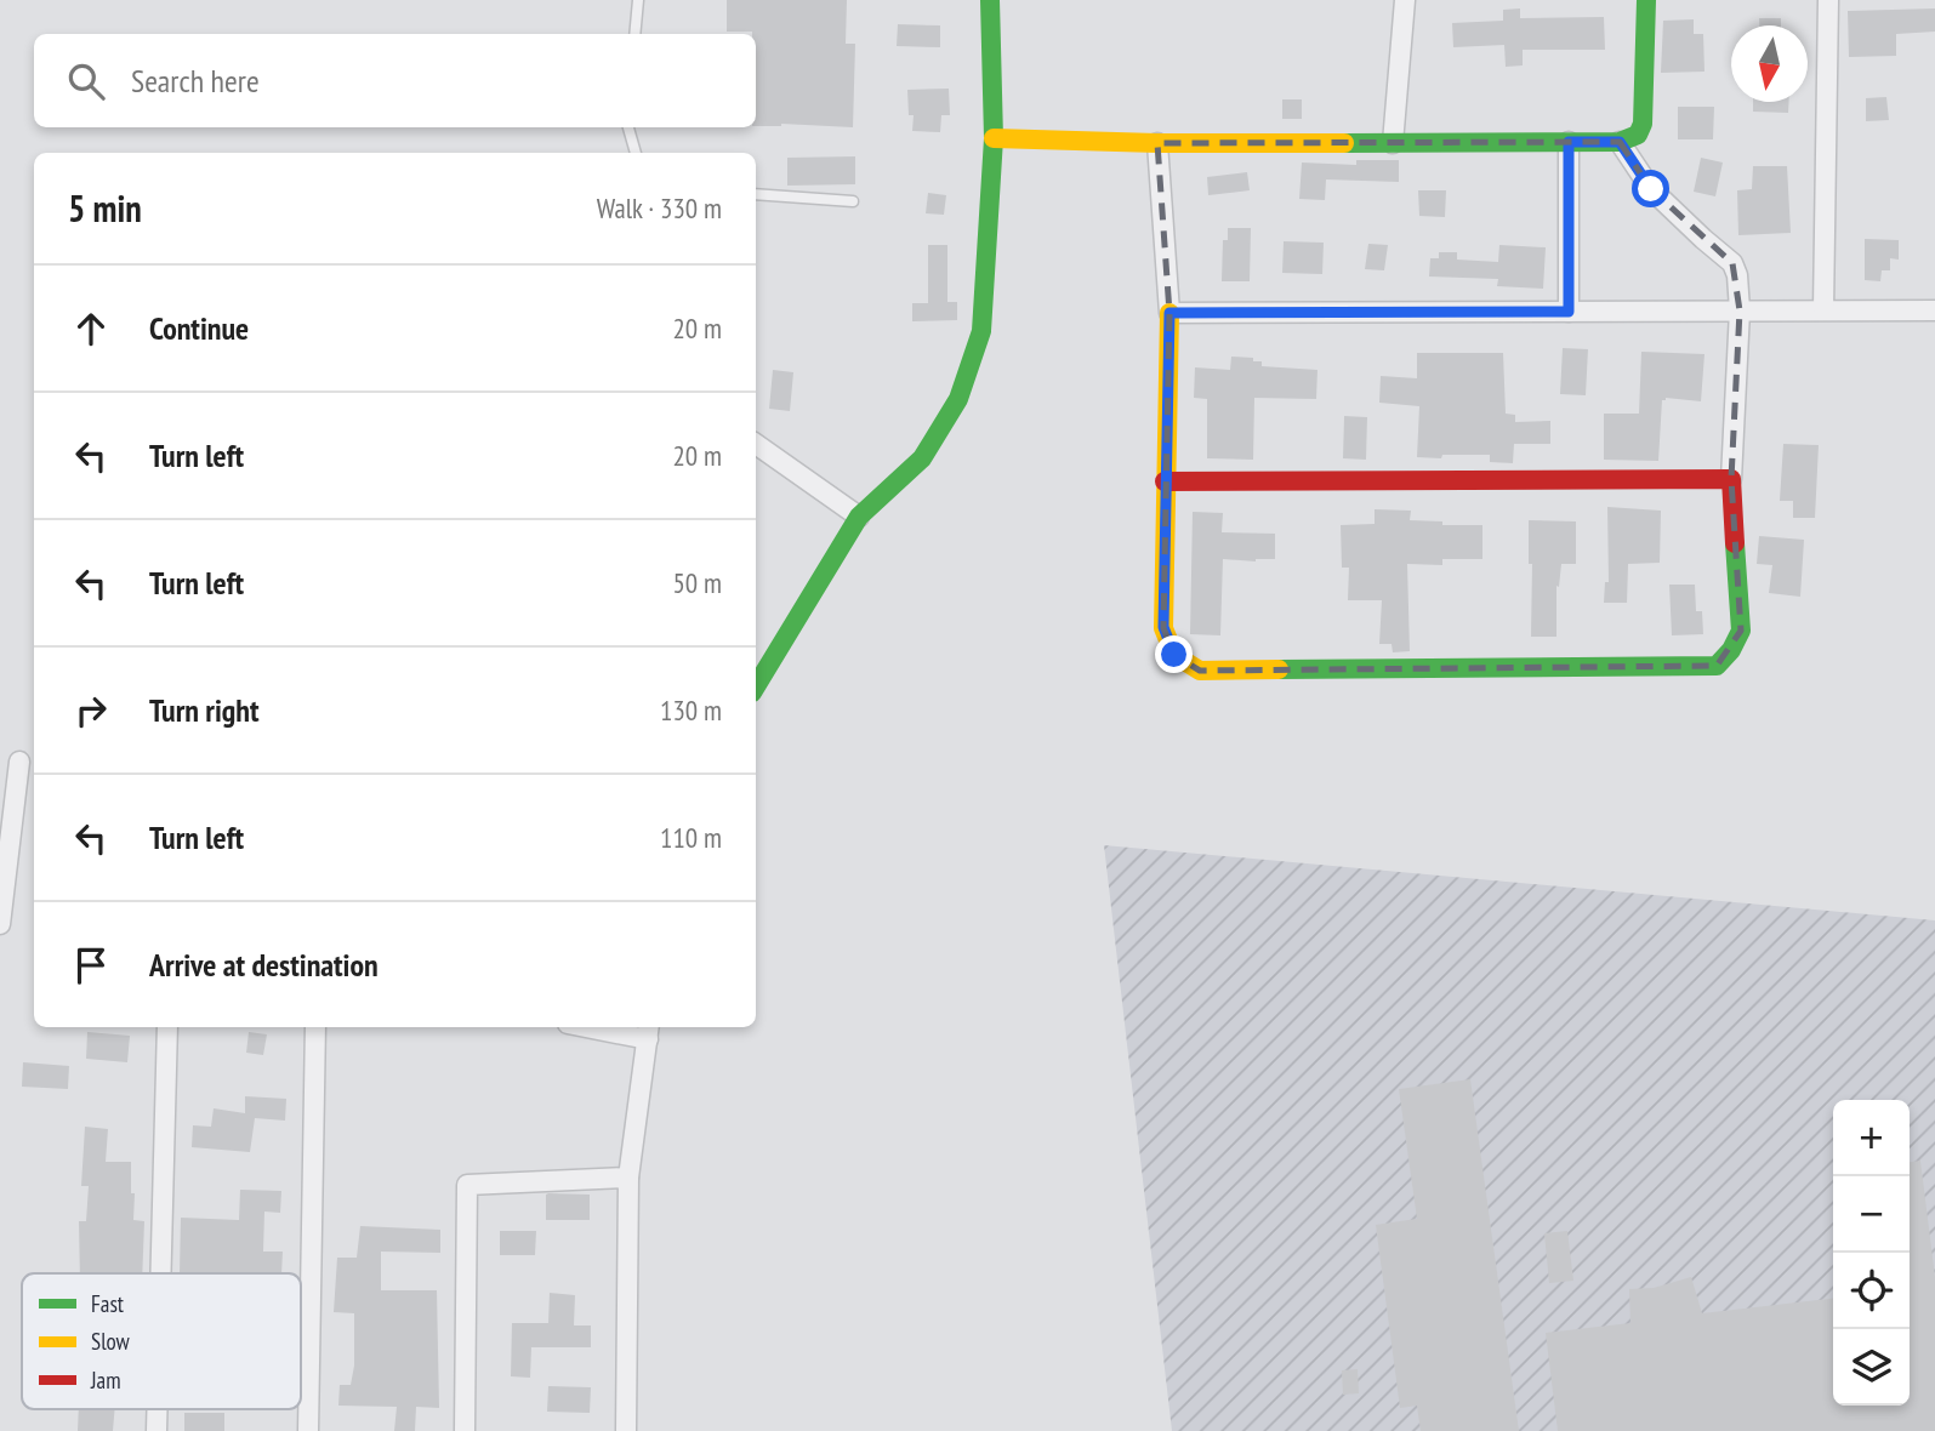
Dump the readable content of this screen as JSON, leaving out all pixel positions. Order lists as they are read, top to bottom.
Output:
{
  "legend": ["Fast", "Slow", "Jam"],
  "north": "bottom",
  "page": {
    "search": "Search here",
    "heading": ["5 min", "Walk · 330 m"],
    "list": [
      ["Continue", "20 m"],
      ["Turn left", "20 m"],
      ["Turn left", "50 m"],
      ["Turn right", "130 m"],
      ["Turn left", "110 m"],
      "Arrive at destination"
    ],
    "map_buttons": ["+", "−"]
  }
}
